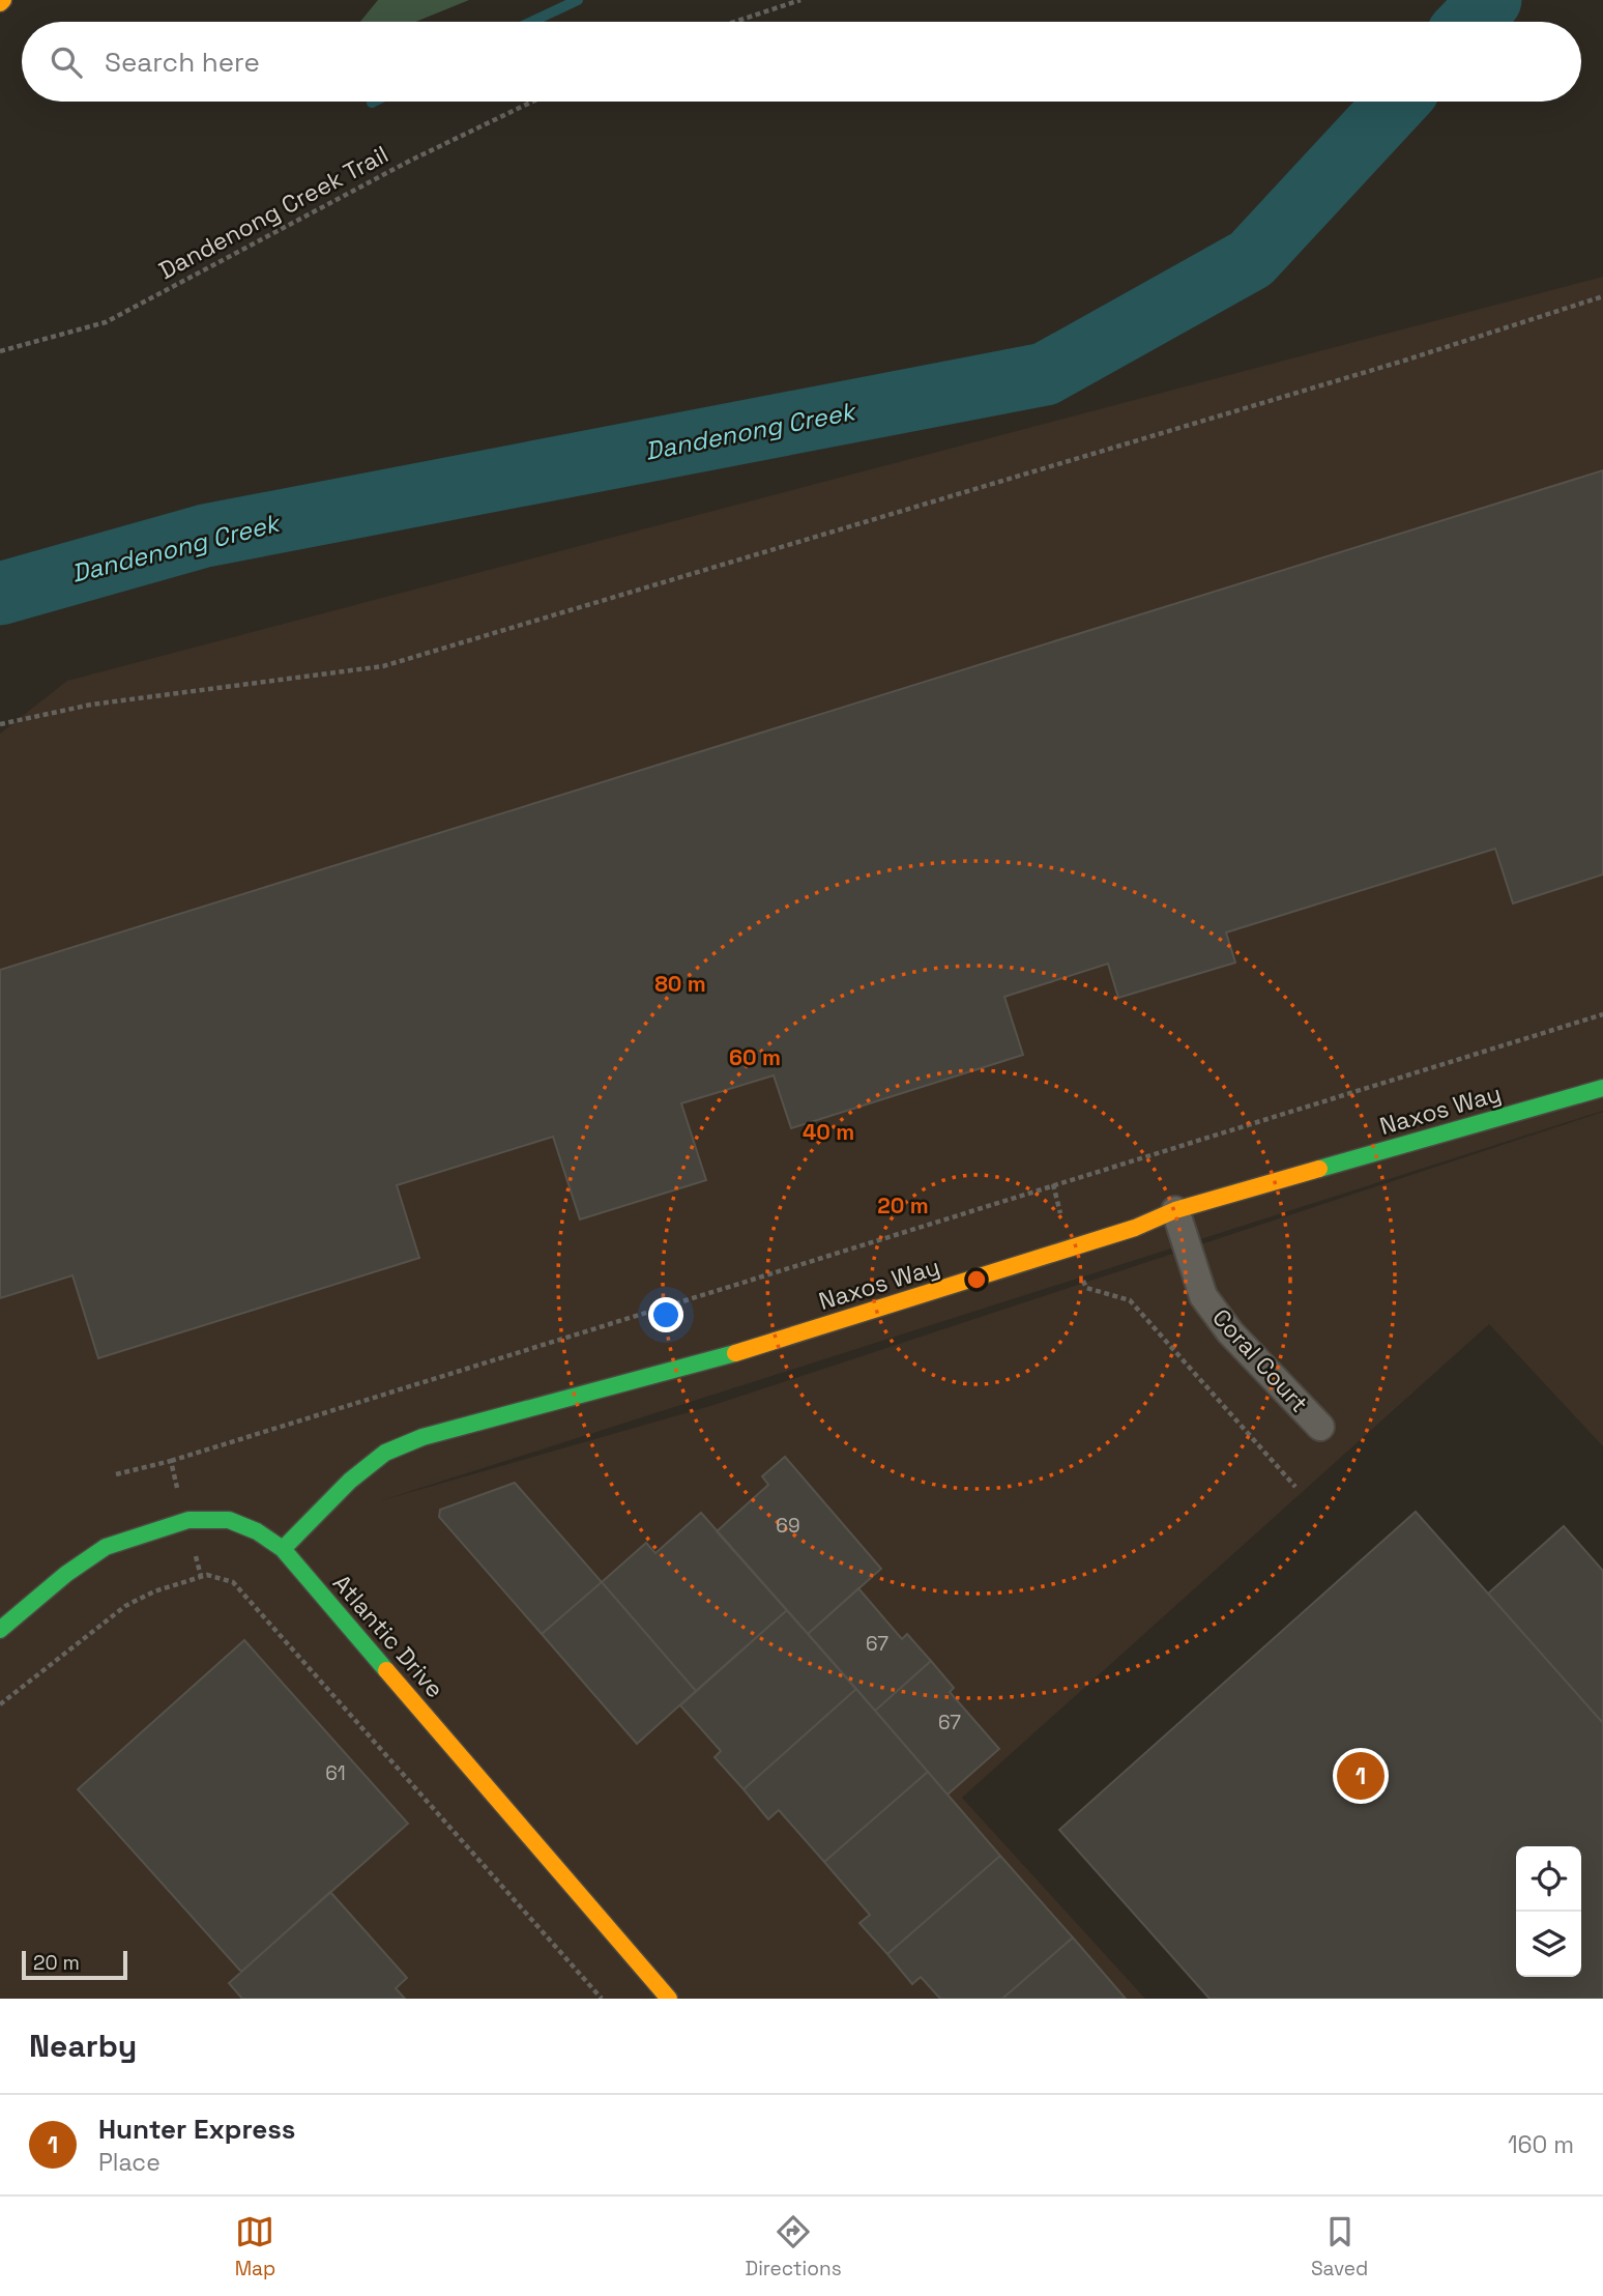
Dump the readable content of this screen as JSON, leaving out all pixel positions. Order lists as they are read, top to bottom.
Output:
{
  "streets": {
    "street": ["Naxos Way", "Coral Court", "Atlantic Drive"],
    "path": ["Dandenong Creek Trail"]
  },
  "crossings": [
    ["Naxos Way", "Coral Court"],
    ["Naxos Way", "Atlantic Drive"]
  ],
  "water": ["Dandenong Creek"],
  "house_numbers": [
    "69",
    "67",
    "67",
    "61"
  ],
  "scale_bar": "20 m",
  "page": {
    "search": "Search here",
    "pins": "1",
    "scale": "20 m",
    "heading": "Nearby",
    "list": [
      {
        "mark": "1",
        "name": "Hunter Express",
        "note": "Place",
        "value": "160 m"
      }
    ],
    "nav": ["Map", "Directions", "Saved"]
  },
  "rings": [
    "80 m",
    "60 m",
    "40 m",
    "20 m"
  ]
}
